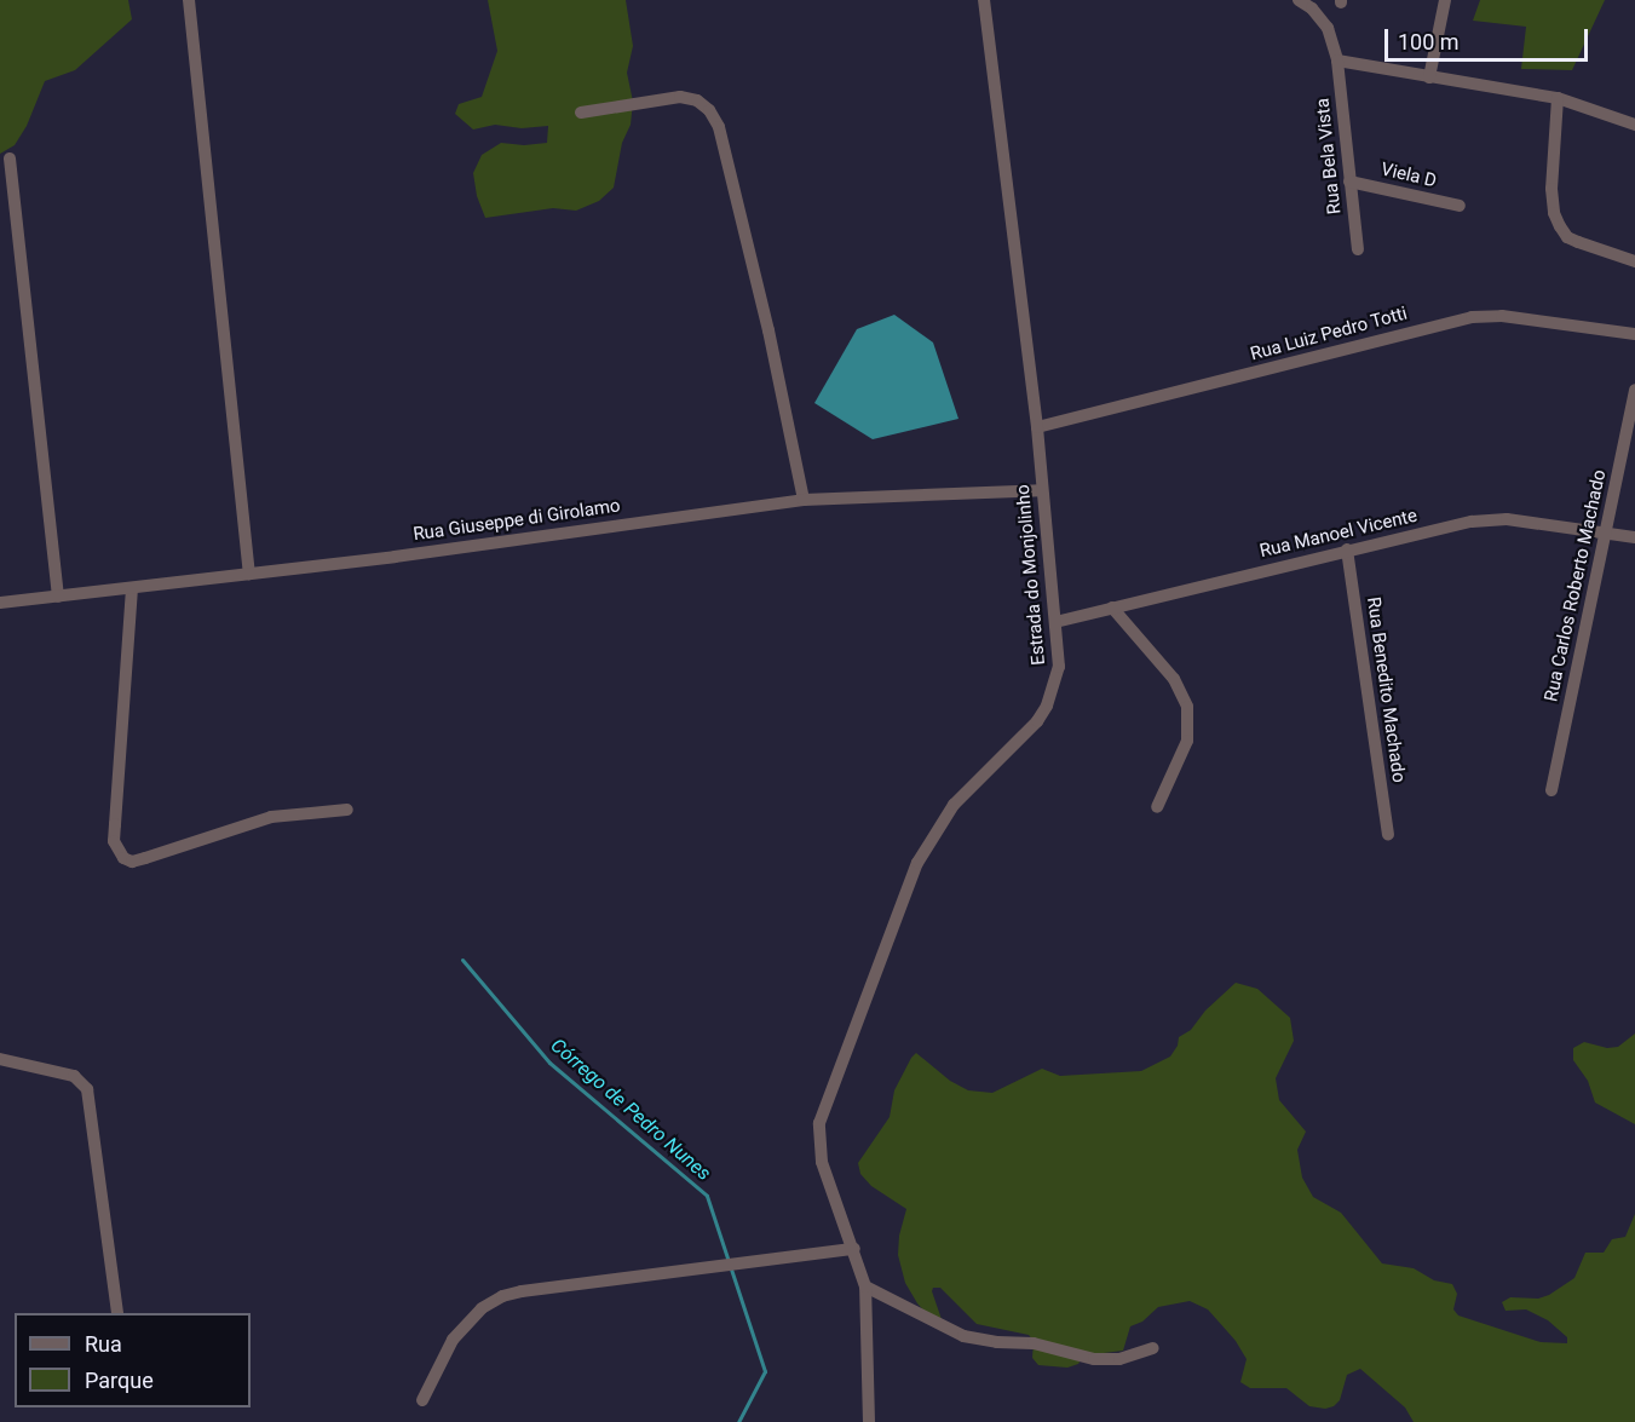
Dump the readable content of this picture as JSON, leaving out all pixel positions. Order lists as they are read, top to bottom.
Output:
{
  "streets": {
    "street": [
      "Rua Bela Vista",
      "Viela D",
      "Rua Luiz Pedro Totti",
      "Rua Giuseppe di Girolamo",
      "Rua Manoel Vicente",
      "Estrada do Monjolinho",
      "Rua Carlos Roberto Machado",
      "Rua Benedito Machado"
    ]
  },
  "crossings": [
    ["Rua Bela Vista", "Viela D"],
    ["Rua Luiz Pedro Totti", "Estrada do Monjolinho"],
    ["Rua Giuseppe di Girolamo", "Estrada do Monjolinho"],
    ["Rua Manoel Vicente", "Estrada do Monjolinho"],
    ["Rua Manoel Vicente", "Rua Carlos Roberto Machado"],
    ["Rua Manoel Vicente", "Rua Benedito Machado"]
  ],
  "water": ["Córrego de Pedro Nunes"],
  "legend": ["Rua", "Parque"],
  "scale_bar": "100 m"
}
